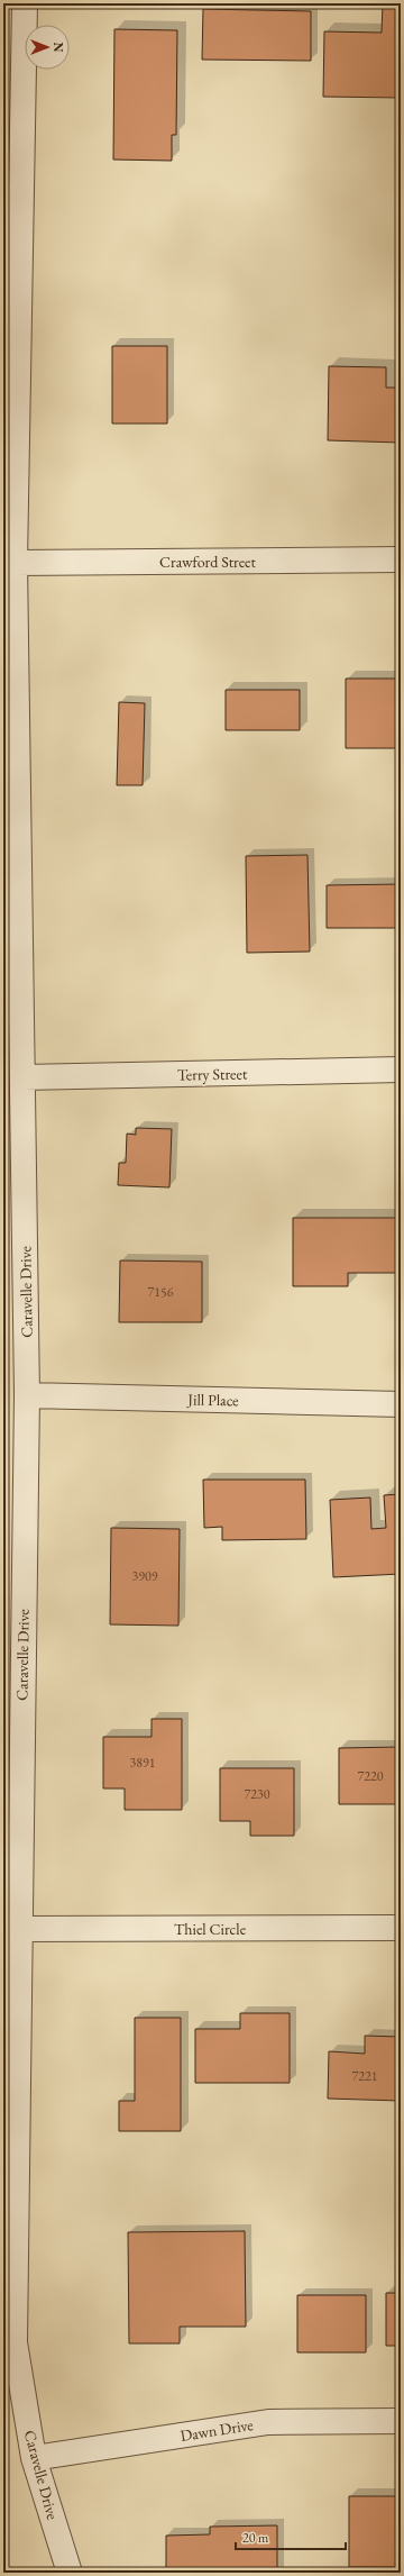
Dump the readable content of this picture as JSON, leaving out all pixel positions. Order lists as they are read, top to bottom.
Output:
{
  "streets": {
    "street": [
      "Crawford Street",
      "Terry Street",
      "Caravelle Drive",
      "Jill Place",
      "Thiel Circle",
      "Dawn Drive"
    ]
  },
  "crossings": [
    ["Crawford Street", "Caravelle Drive"],
    ["Terry Street", "Caravelle Drive"],
    ["Caravelle Drive", "Jill Place"],
    ["Caravelle Drive", "Thiel Circle"],
    ["Caravelle Drive", "Dawn Drive"]
  ],
  "house_numbers": [
    "7156",
    "3909",
    "3891",
    "7220",
    "7230",
    "7221"
  ],
  "scale_bar": "20 m",
  "north": "right"
}
